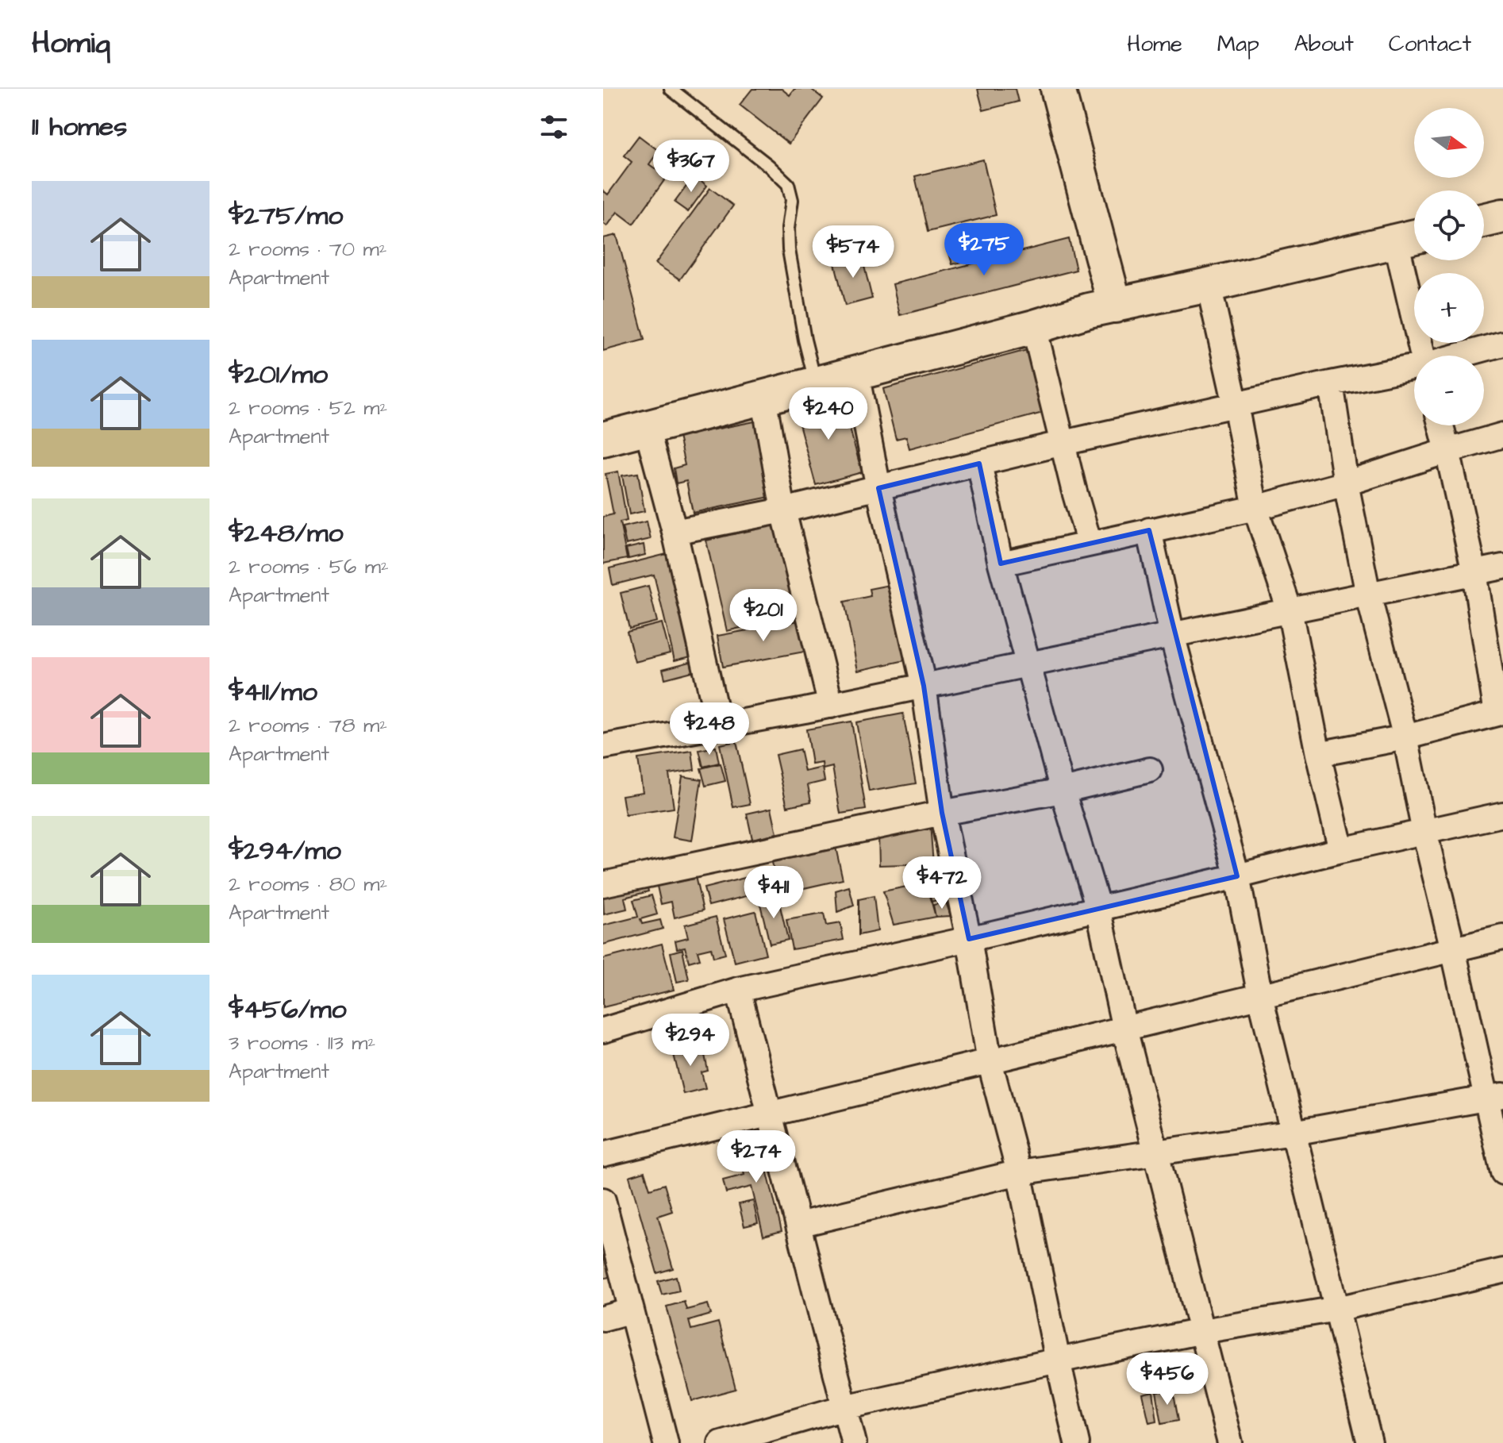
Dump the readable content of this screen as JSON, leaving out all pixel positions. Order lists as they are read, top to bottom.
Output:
{
  "north": "right",
  "page": {
    "header": "Homiq",
    "nav": [
      "Home",
      "Map",
      "About",
      "Contact"
    ],
    "heading": "11 homes",
    "map_buttons": ["+", "−"],
    "price": [
      "$367",
      "$275",
      "$574",
      "$240",
      "$201",
      "$248",
      "$472",
      "$411",
      "$294",
      "$274",
      "$456"
    ],
    "list": [
      {
        "name": "$275/mo",
        "note": "2 rooms · 70 m² · Apartment"
      },
      {
        "name": "$201/mo",
        "note": "2 rooms · 52 m² · Apartment"
      },
      {
        "name": "$248/mo",
        "note": "2 rooms · 56 m² · Apartment"
      },
      {
        "name": "$411/mo",
        "note": "2 rooms · 78 m² · Apartment"
      },
      {
        "name": "$294/mo",
        "note": "2 rooms · 80 m² · Apartment"
      },
      {
        "name": "$456/mo",
        "note": "3 rooms · 113 m² · Apartment"
      }
    ]
  }
}
